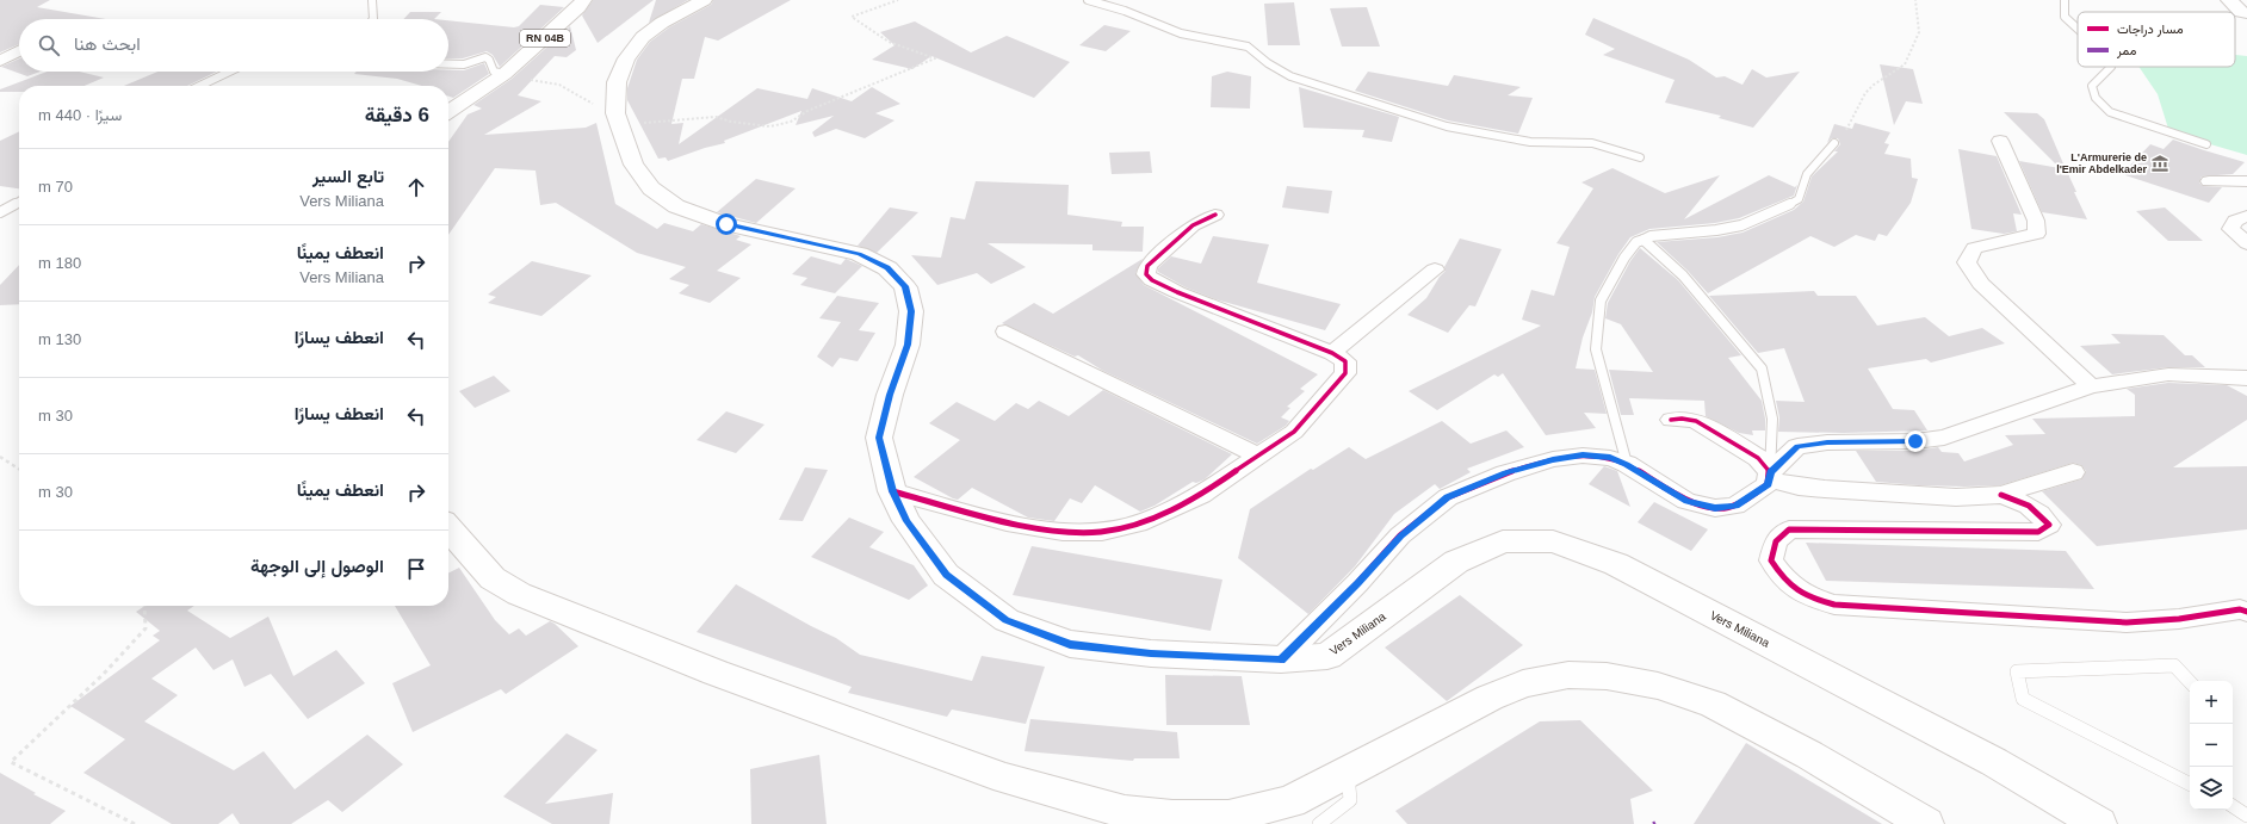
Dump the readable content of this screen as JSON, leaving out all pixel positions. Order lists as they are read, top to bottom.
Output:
{
  "streets": {
    "main road": ["RN 04B", "Vers Miliana"]
  },
  "places": {
    "museum": ["L'Armurerie de l'Emir Abdelkader"]
  },
  "legend": ["مسار دراجات", "ممر"],
  "page": {
    "search": "ابحث هنا",
    "heading": ["6 دقيقة", "سيرًا · 440 m"],
    "list": [
      ["تابع السير", "Vers Miliana", "70 m"],
      ["انعطف يمينًا", "Vers Miliana", "180 m"],
      ["انعطف يسارًا", "130 m"],
      ["انعطف يسارًا", "30 m"],
      ["انعطف يمينًا", "30 m"],
      "الوصول إلى الوجهة"
    ],
    "map_buttons": ["+", "−"]
  }
}
